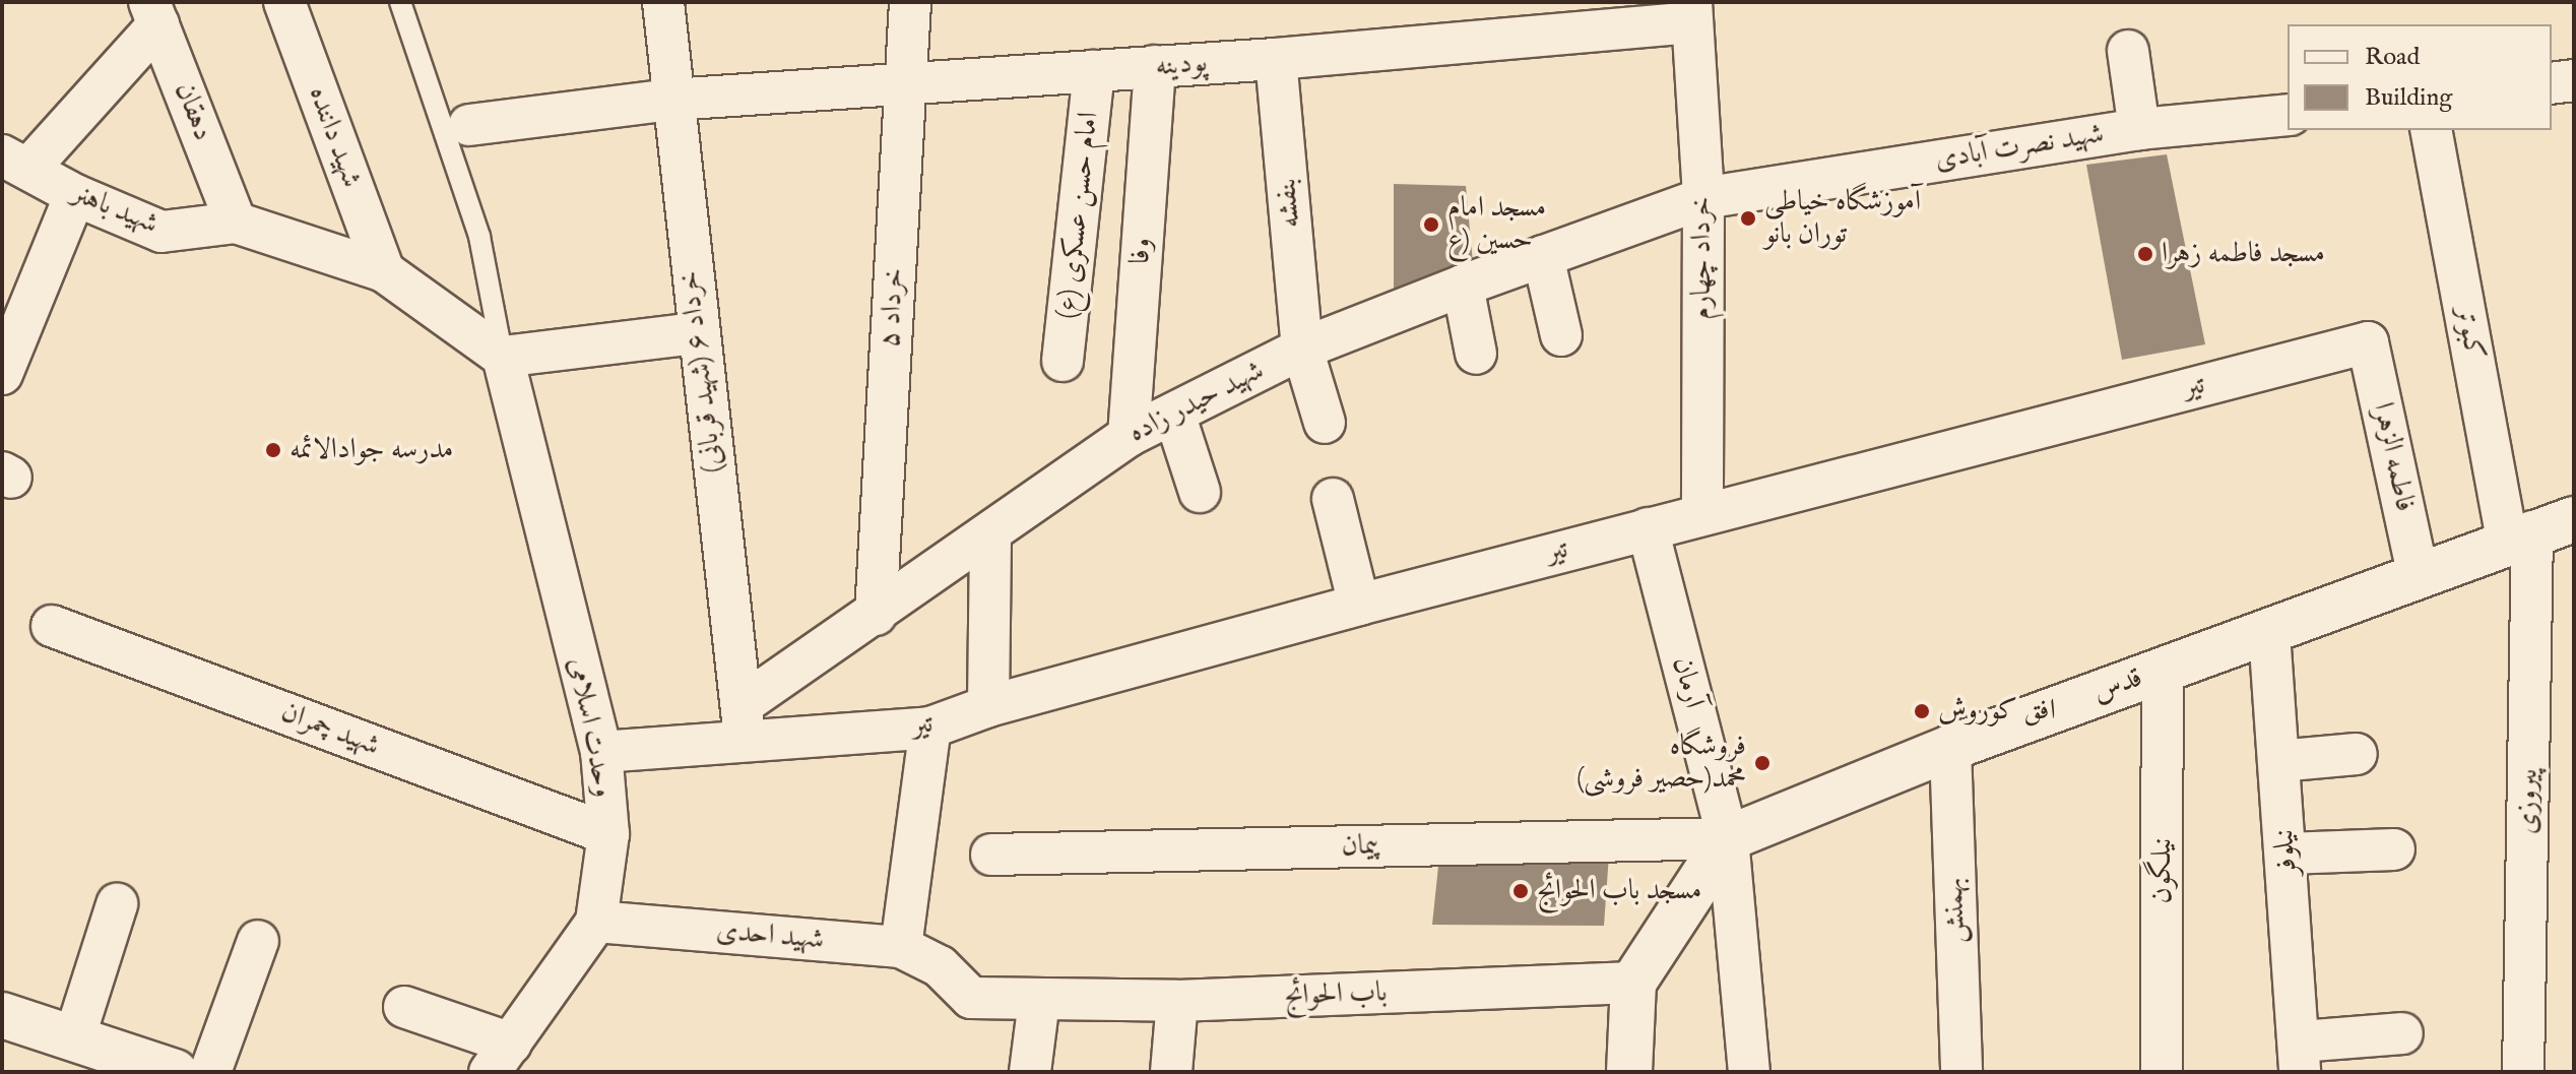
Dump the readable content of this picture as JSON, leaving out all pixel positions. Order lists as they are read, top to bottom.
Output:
{
  "streets": {
    "street": [
      "پودینه",
      "دهقان",
      "شهید داننده",
      "شهید نصرت آبادی",
      "بنفشه",
      "شهید باهنر",
      "امام حسن عسکری (ع)",
      "وفا",
      "خرداد چهارم",
      "خرداد ۵",
      "کبوتر",
      "خرداد ۶ (شهید قربانی)",
      "تیر",
      "شهید حیدر زاده",
      "فاطمه الزهرا",
      "آرمان",
      "قدس",
      "وحدت اسلامی",
      "شهید چمران",
      "پیروزی",
      "پیمان",
      "نیلوفر",
      "نیلگون",
      "بهمنش",
      "شهید احدی",
      "باب الحوائج"
    ]
  },
  "crossings": [
    ["پودینه", "بنفشه"],
    ["پودینه", "امام حسن عسکری (ع)"],
    ["پودینه", "وفا"],
    ["پودینه", "خرداد چهارم"],
    ["پودینه", "خرداد ۵"],
    ["پودینه", "خرداد ۶ (شهید قربانی)"],
    ["دهقان", "شهید باهنر"],
    ["شهید نصرت آبادی", "خرداد چهارم"],
    ["شهید نصرت آبادی", "شهید حیدر زاده"],
    ["بنفشه", "شهید حیدر زاده"],
    ["وفا", "شهید حیدر زاده"],
    ["خرداد چهارم", "تیر"],
    ["خرداد چهارم", "شهید حیدر زاده"],
    ["خرداد ۵", "شهید حیدر زاده"],
    ["کبوتر", "قدس"],
    ["کبوتر", "پیروزی"],
    ["خرداد ۶ (شهید قربانی)", "تیر"],
    ["خرداد ۶ (شهید قربانی)", "شهید حیدر زاده"],
    ["تیر", "شهید حیدر زاده"],
    ["تیر", "فاطمه الزهرا"],
    ["تیر", "آرمان"],
    ["تیر", "وحدت اسلامی"],
    ["فاطمه الزهرا", "قدس"],
    ["آرمان", "قدس"],
    ["آرمان", "پیمان"],
    ["قدس", "پیروزی"],
    ["قدس", "پیمان"],
    ["قدس", "نیلوفر"],
    ["قدس", "نیلگون"],
    ["قدس", "بهمنش"],
    ["وحدت اسلامی", "شهید چمران"],
    ["وحدت اسلامی", "شهید احدی"],
    ["شهید احدی", "باب الحوائج"]
  ],
  "places": [
    "آموزشگاه خیاطی توران بانو",
    "مسجد امام حسین (ع",
    "مسجد فاطمه زهرا",
    "مدرسه جوادالائمه",
    "افق کوروش",
    "فروشگاه محمد(حصیر فروشی)",
    "مسجد باب الحوائج"
  ],
  "legend": ["Road", "Building"]
}
